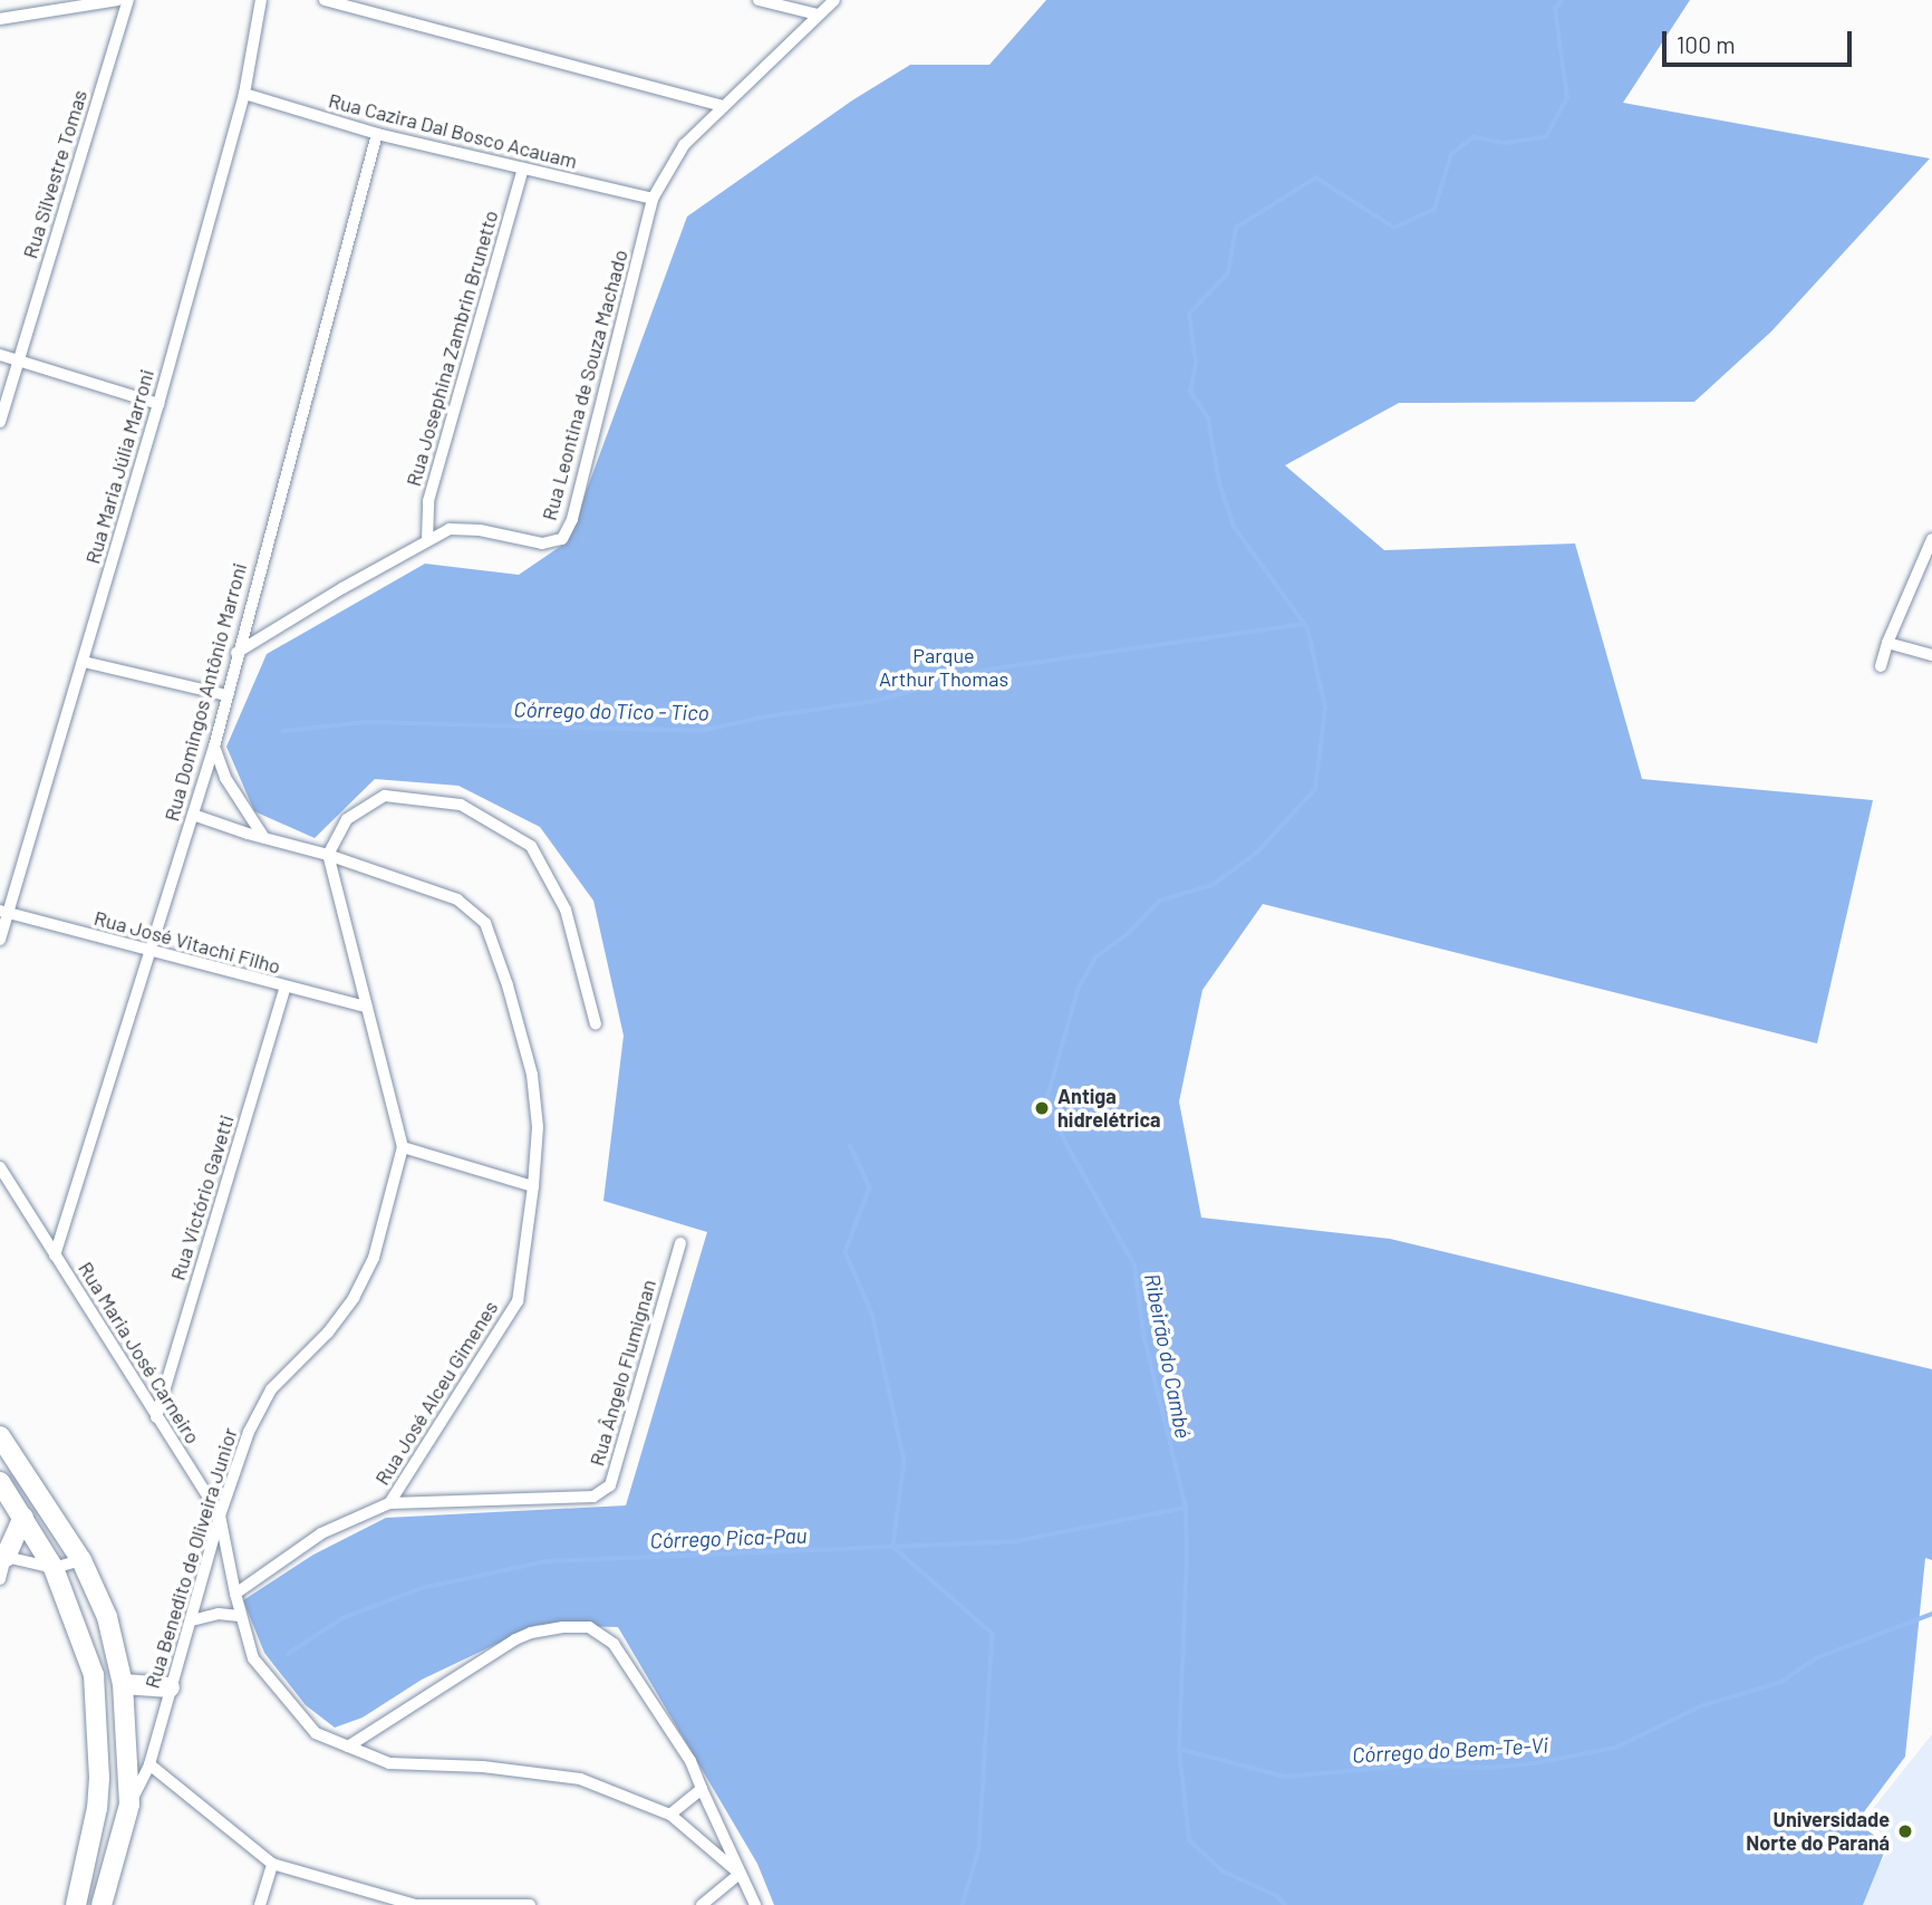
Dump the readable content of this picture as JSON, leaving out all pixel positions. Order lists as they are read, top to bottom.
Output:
{
  "streets": {
    "street": [
      "Rua Cazira Dal Bosco Acauam",
      "Rua Silvestre Tomas",
      "Rua Josephina Zambrin Brunetto",
      "Rua Leontina de Souza Machado",
      "Rua Maria Júlia Marroni",
      "Rua Domingos Antônio Marroni",
      "Rua José Vitachi Filho",
      "Rua Victório Gavetti",
      "Rua Maria José Carneiro",
      "Rua Ângelo Flumignan",
      "Rua José Alceu Gimenes",
      "Rua Benedito de Oliveira Junior"
    ]
  },
  "crossings": [
    ["Rua Cazira Dal Bosco Acauam", "Rua Josephina Zambrin Brunetto"],
    ["Rua Cazira Dal Bosco Acauam", "Rua Leontina de Souza Machado"],
    ["Rua Cazira Dal Bosco Acauam", "Rua Maria Júlia Marroni"],
    ["Rua Cazira Dal Bosco Acauam", "Rua Domingos Antônio Marroni"],
    ["Rua Josephina Zambrin Brunetto", "Rua Leontina de Souza Machado"],
    ["Rua Leontina de Souza Machado", "Rua Domingos Antônio Marroni"],
    ["Rua Maria Júlia Marroni", "Rua José Vitachi Filho"],
    ["Rua Domingos Antônio Marroni", "Rua José Vitachi Filho"],
    ["Rua Domingos Antônio Marroni", "Rua Maria José Carneiro"],
    ["Rua Domingos Antônio Marroni", "Rua José Alceu Gimenes"],
    ["Rua José Vitachi Filho", "Rua Victório Gavetti"],
    ["Rua José Vitachi Filho", "Rua Benedito de Oliveira Junior"],
    ["Rua Victório Gavetti", "Rua Maria José Carneiro"],
    ["Rua Maria José Carneiro", "Rua Ângelo Flumignan"],
    ["Rua Maria José Carneiro", "Rua Benedito de Oliveira Junior"],
    ["Rua Ângelo Flumignan", "Rua José Alceu Gimenes"],
    ["Rua José Alceu Gimenes", "Rua Benedito de Oliveira Junior"]
  ],
  "water": [
    "Córrego do Tico - Tico",
    "Ribeirão do Cambé",
    "Córrego Pica-Pau",
    "Córrego do Bem-Te-Vi"
  ],
  "parks": ["Parque Arthur Thomas"],
  "places": ["Antiga hidrelétrica", "Universidade Norte do Paraná"],
  "scale_bar": "100 m"
}
